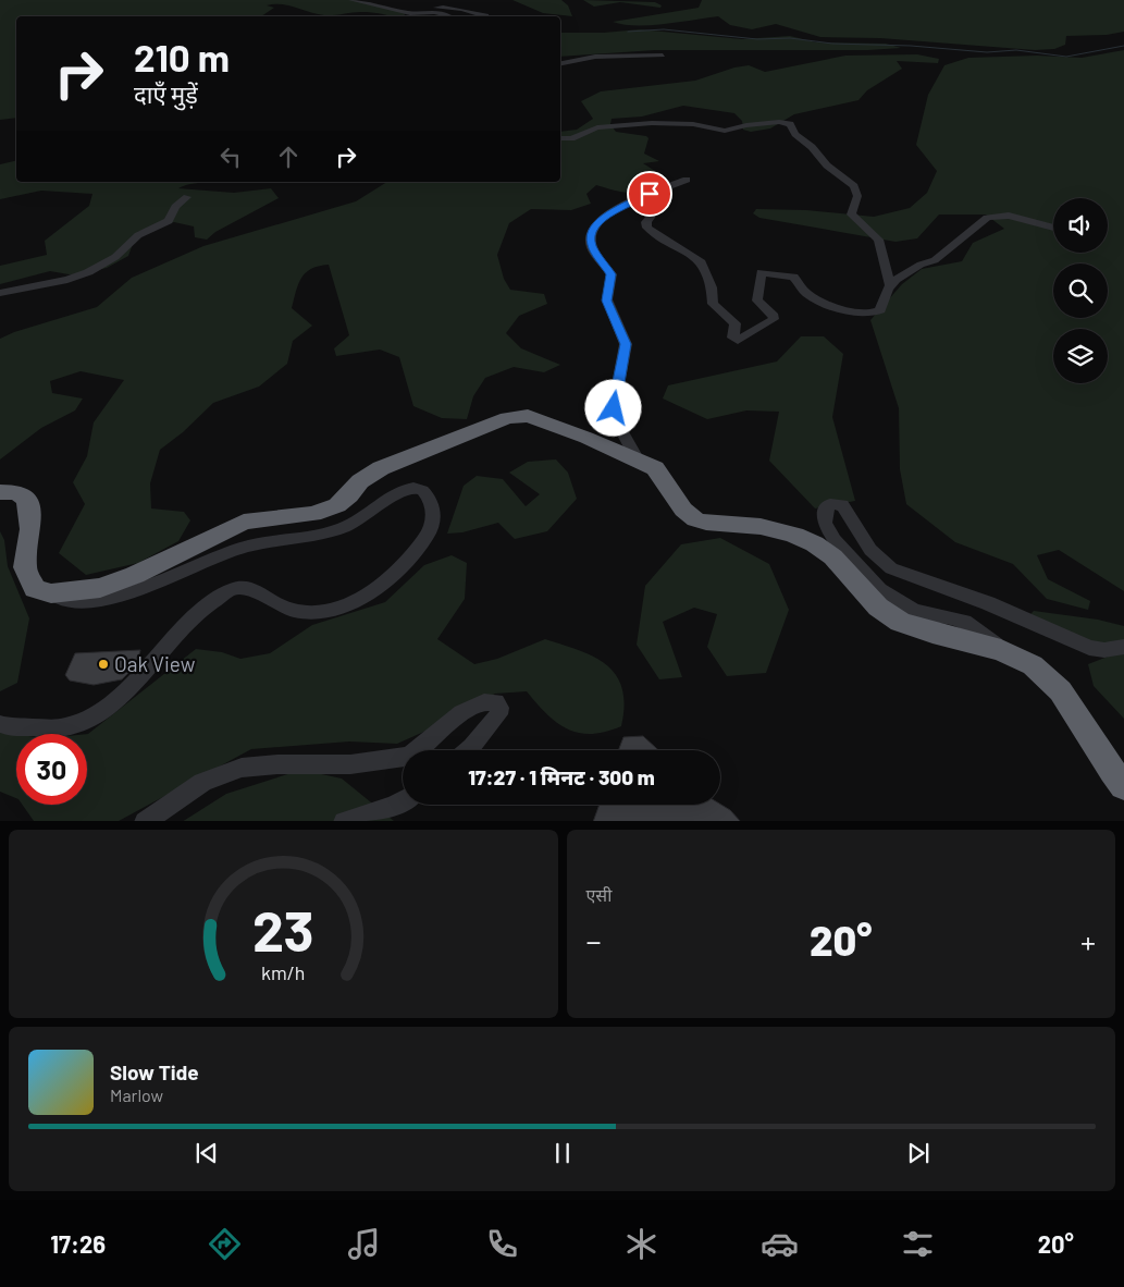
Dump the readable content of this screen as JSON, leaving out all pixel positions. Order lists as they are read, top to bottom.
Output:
{
  "places": ["Oak View"],
  "page": {
    "turn": ["210 m", "दाएँ मुड़ें"],
    "limit": "30",
    "trip": "17:27 · 1 मिनट · 300 m",
    "tile": "एसी",
    "heat": ["−", "20°", "+"],
    "song": ["Slow Tide", "Marlow"],
    "tabs": ["17:26", "20°"],
    "gauge": ["23", "km/h"]
  }
}
